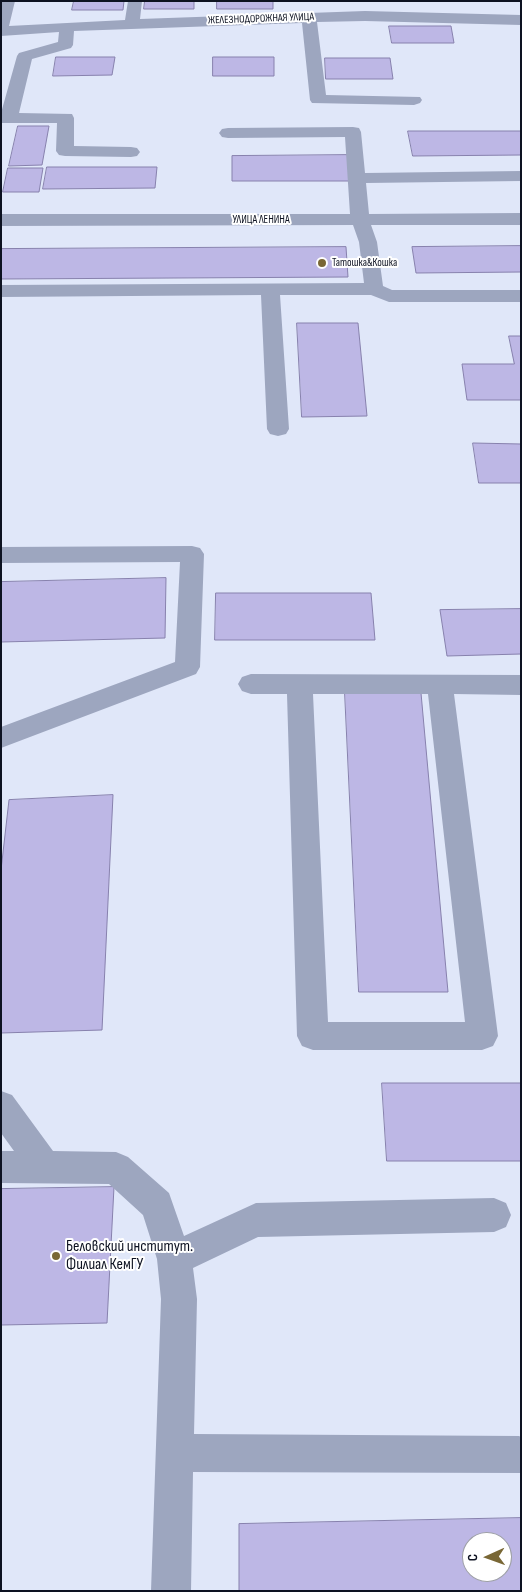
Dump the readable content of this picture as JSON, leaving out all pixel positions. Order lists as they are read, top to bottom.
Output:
{
  "streets": {
    "street": ["ЖЕЛЕЗНОДОРОЖНАЯ УЛИЦА", "УЛИЦА ЛЕНИНА"]
  },
  "places": ["Татошка&Кошка", "Беловский институт. Филиал КемГУ"],
  "north": "left"
}
